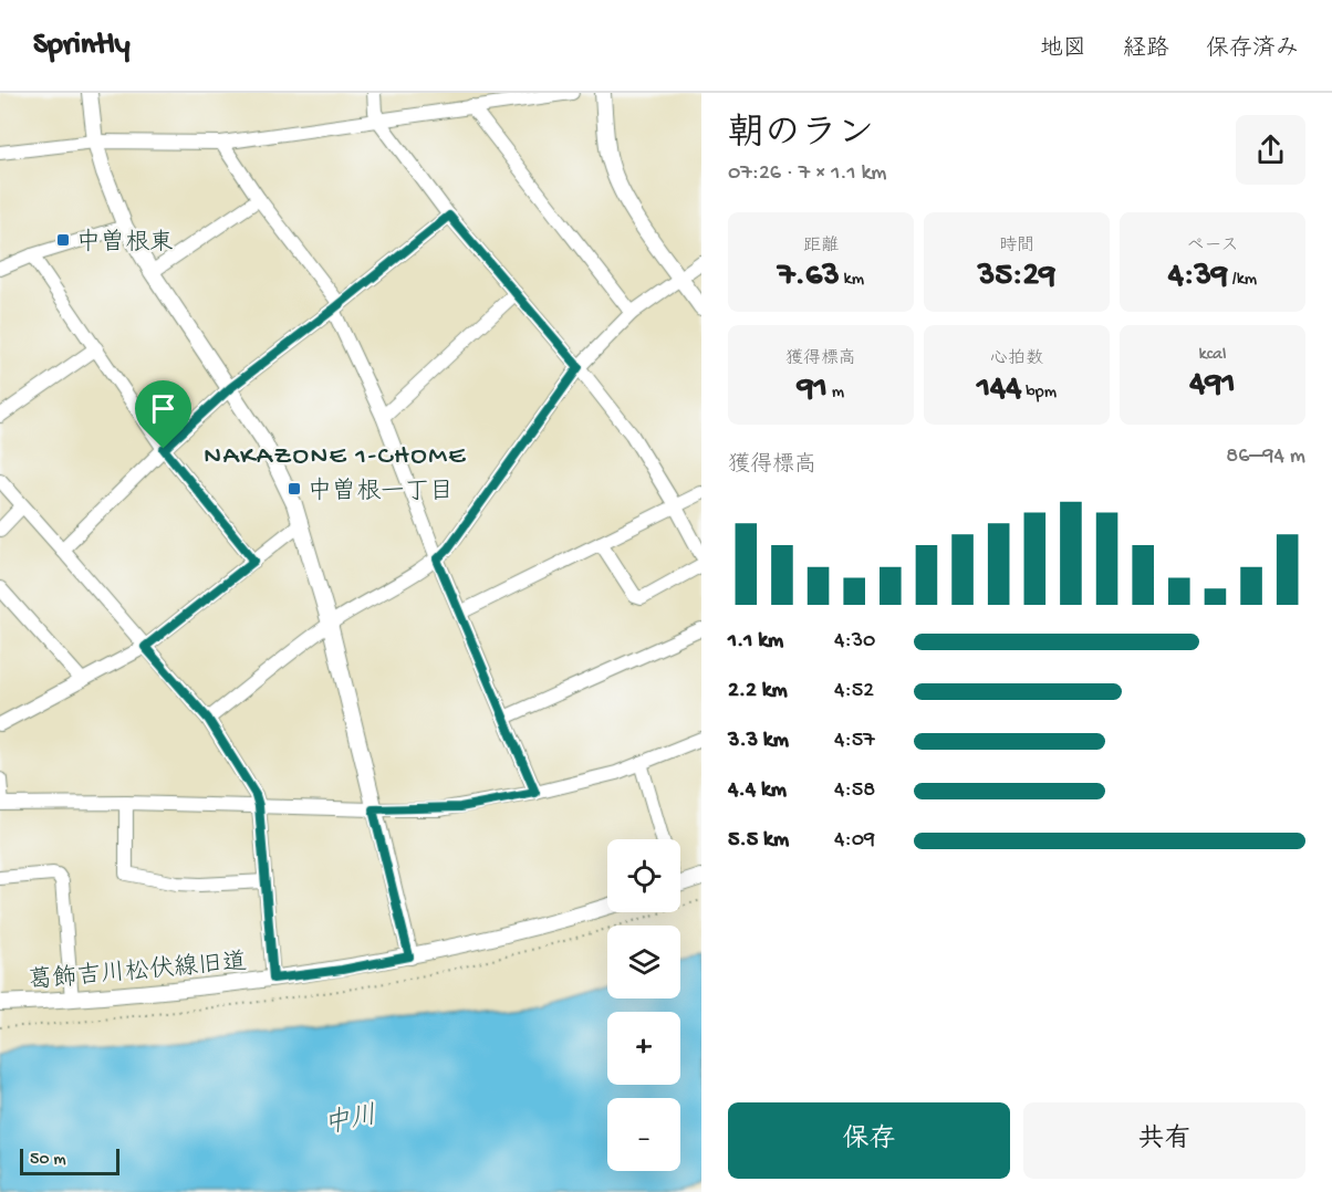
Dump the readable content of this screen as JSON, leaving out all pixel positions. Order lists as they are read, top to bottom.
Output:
{
  "streets": {
    "street": ["葛飾吉川松伏線旧道"]
  },
  "districts": ["NAKAZONE 1-CHOME"],
  "water": ["中川"],
  "places": {
    "transit": ["中曽根東", "中曽根一丁目"]
  },
  "scale_bar": "50 m",
  "page": {
    "header": "Sprintly",
    "nav": ["地図", "経路", "保存済み"],
    "heading": ["朝のラン", "07:26 · 7 × 1.1 km"],
    "stats": [
      ["距離", "7.63 km"],
      ["時間", "35:29"],
      ["ペース", "4:39 /km"],
      ["獲得標高", "91 m"],
      ["心拍数", "144 bpm"],
      ["kcal", "491"]
    ],
    "chart": ["獲得標高", "86–94 m"],
    "list": [
      {
        "name": "1.1 km",
        "note": "4:30"
      },
      {
        "name": "2.2 km",
        "note": "4:52"
      },
      {
        "name": "3.3 km",
        "note": "4:57"
      },
      {
        "name": "4.4 km",
        "note": "4:58"
      },
      {
        "name": "5.5 km",
        "note": "4:09"
      }
    ],
    "map_buttons": ["+", "−"],
    "buttons": ["保存", "共有"],
    "scale": "50 m"
  }
}
